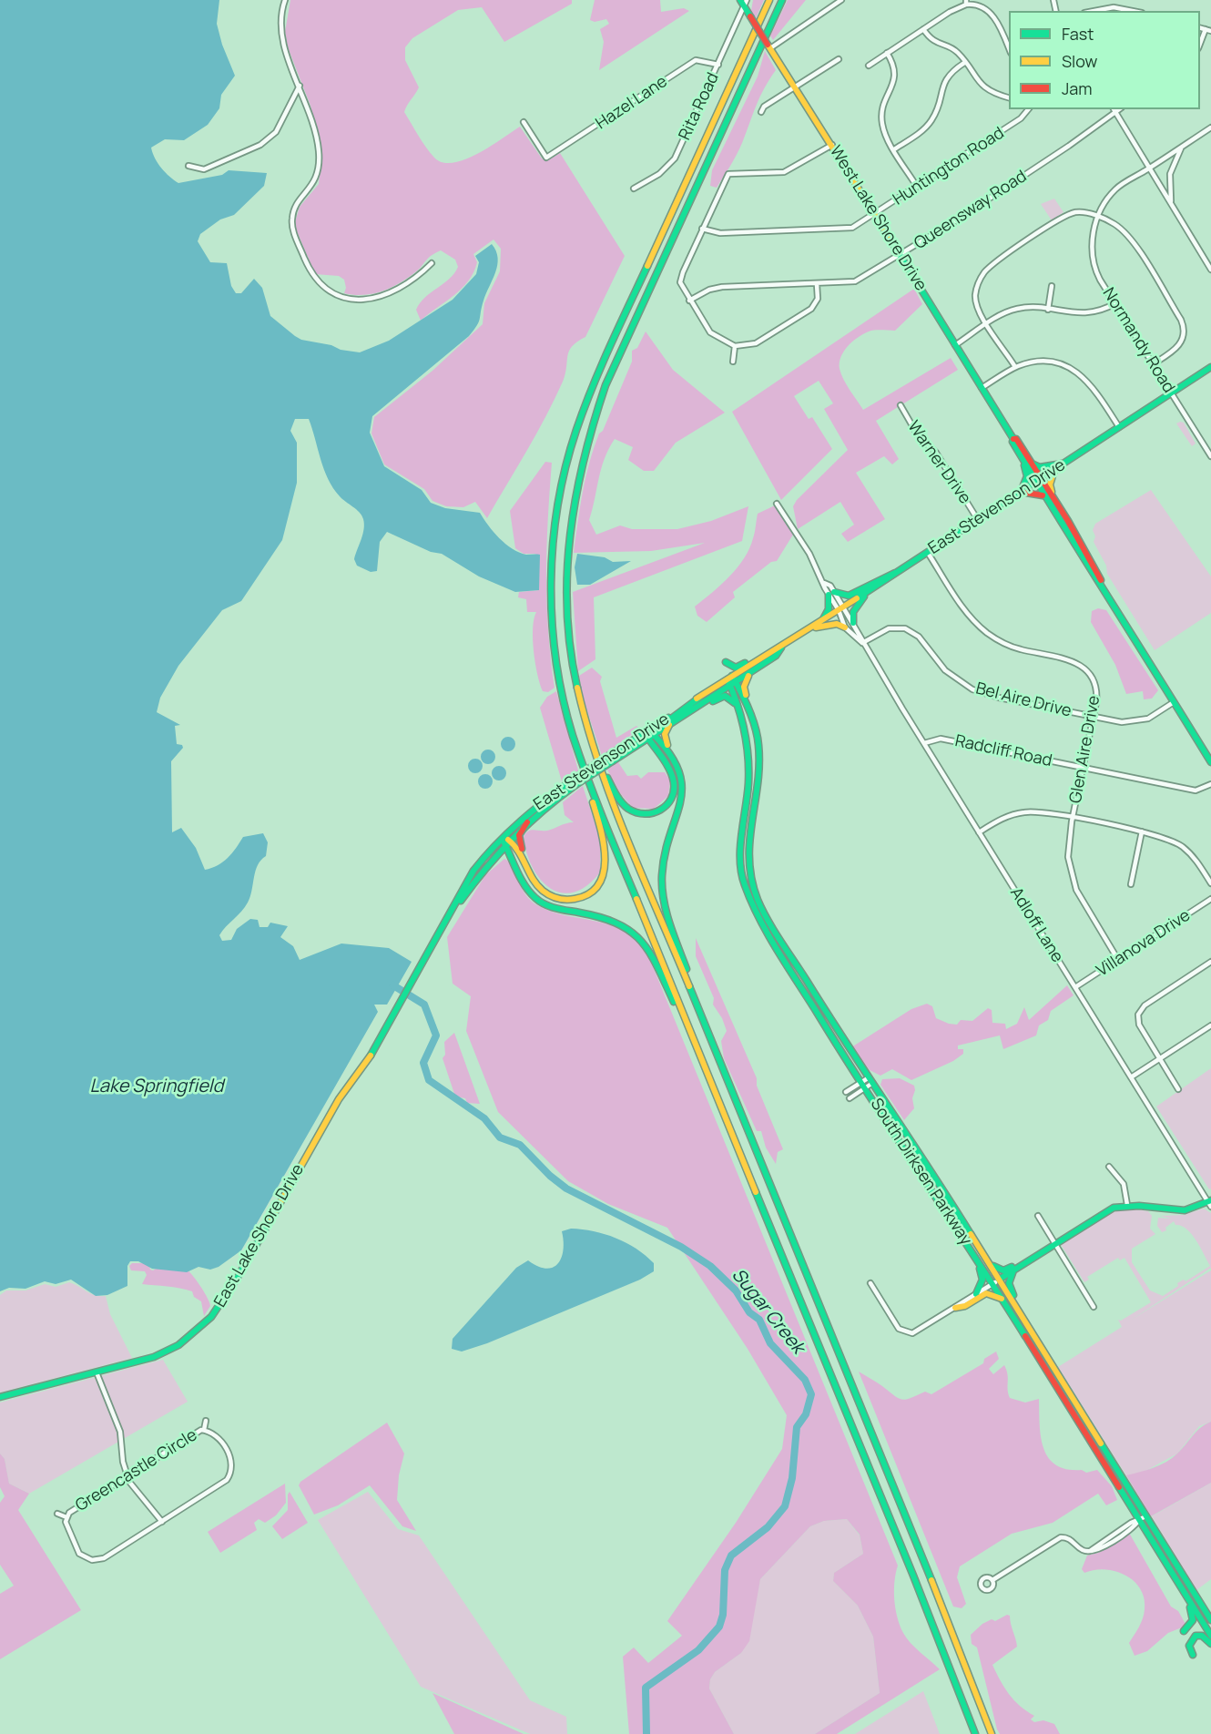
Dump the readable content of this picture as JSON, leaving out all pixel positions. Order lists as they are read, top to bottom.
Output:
{
  "streets": {
    "main road": [
      "West Lake Shore Drive",
      "East Stevenson Drive",
      "South Dirksen Parkway",
      "East Lake Shore Drive"
    ],
    "street": [
      "Hazel Lane",
      "Rita Road",
      "Huntington Road",
      "Queensway Road",
      "Normandy Road",
      "Warner Drive",
      "Bel Aire Drive",
      "Glen Aire Drive",
      "Radcliff Road",
      "Adloff Lane",
      "Villanova Drive",
      "Greencastle Circle"
    ]
  },
  "crossings": [
    ["Hazel Lane", "Rita Road"],
    ["Rita Road", "West Lake Shore Drive"],
    ["Huntington Road", "West Lake Shore Drive"],
    ["Queensway Road", "West Lake Shore Drive"],
    ["West Lake Shore Drive", "East Stevenson Drive"],
    ["Normandy Road", "East Stevenson Drive"],
    ["Warner Drive", "East Stevenson Drive"],
    ["East Stevenson Drive", "Glen Aire Drive"],
    ["East Stevenson Drive", "Adloff Lane"],
    ["East Stevenson Drive", "South Dirksen Parkway"],
    ["East Stevenson Drive", "East Lake Shore Drive"],
    ["Bel Aire Drive", "Glen Aire Drive"],
    ["Bel Aire Drive", "Adloff Lane"],
    ["Glen Aire Drive", "Radcliff Road"],
    ["Glen Aire Drive", "Villanova Drive"],
    ["Radcliff Road", "Adloff Lane"],
    ["Adloff Lane", "Villanova Drive"]
  ],
  "water": ["Lake Springfield", "Sugar Creek"],
  "legend": ["Fast", "Slow", "Jam"]
}
